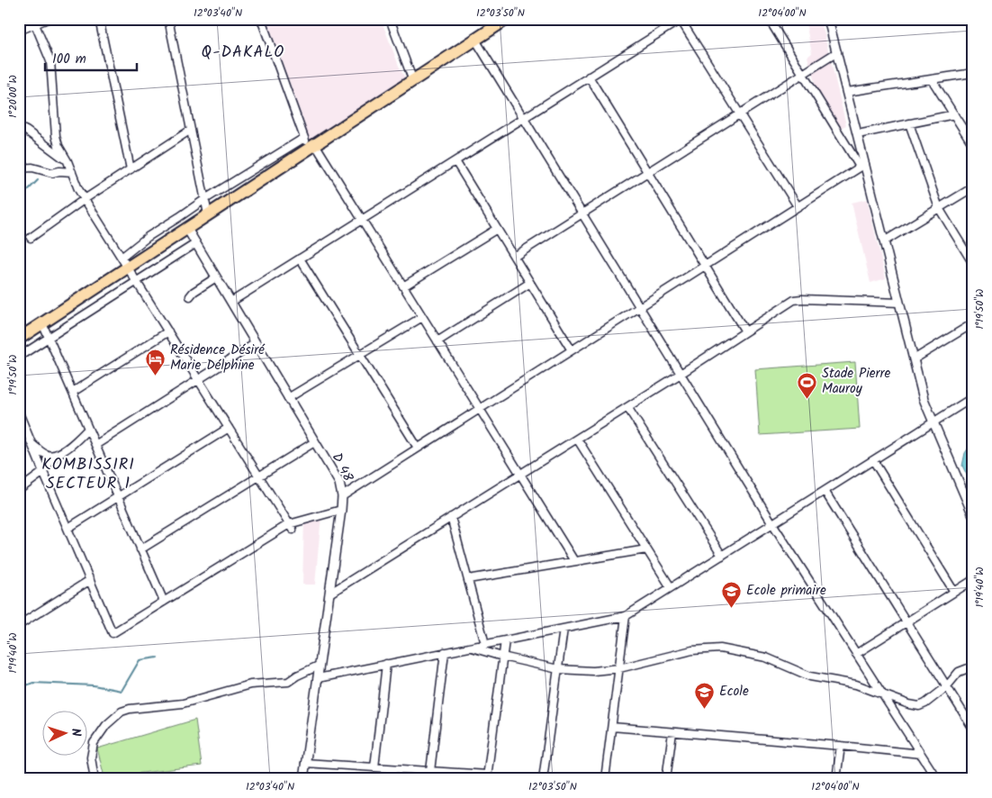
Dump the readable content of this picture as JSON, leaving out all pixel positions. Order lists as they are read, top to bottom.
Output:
{
  "streets": {
    "street": ["D 48"]
  },
  "districts": ["Q-DAKALO", "KOMBISSIRI SECTEUR 1"],
  "places": {
    "hotel": ["Résidence Désiré Marie Délphine"],
    "sports": ["Stade Pierre Mauroy"],
    "school or university": ["Ecole primaire", "Ecole"]
  },
  "scale_bar": "100 m",
  "north": "right",
  "coordinates": [
    "12°03'40\"N",
    "12°03'50\"N",
    "12°04'00\"N",
    "1°20'00\"W",
    "1°19'50\"W",
    "1°19'40\"W"
  ]
}
